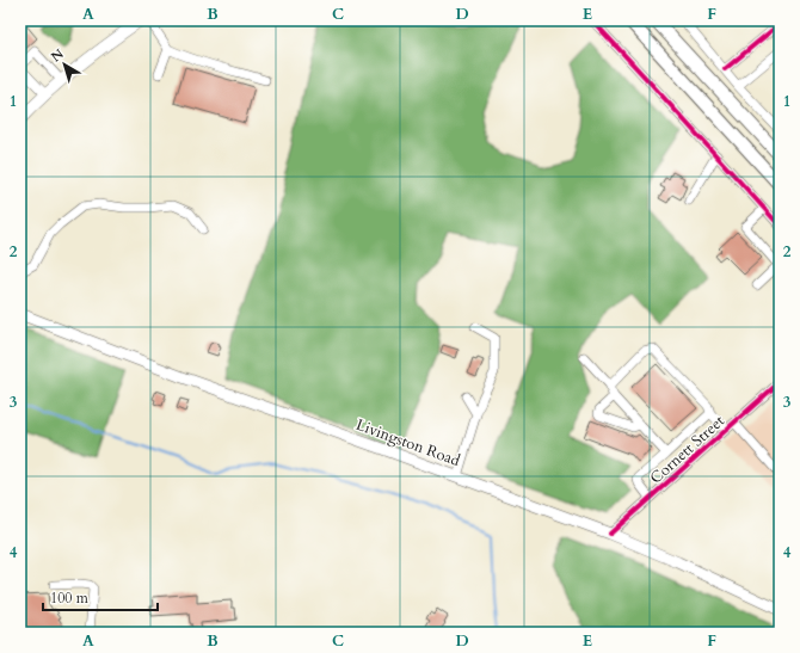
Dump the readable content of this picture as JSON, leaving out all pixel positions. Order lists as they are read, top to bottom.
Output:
{
  "streets": {
    "main road": ["Livingston Road"],
    "street": ["Cornett Street"]
  },
  "crossings": [
    ["Livingston Road", "Cornett Street"]
  ],
  "scale_bar": "100 m",
  "north": "top left",
  "grid": {
    "columns": [
      "A",
      "B",
      "C",
      "D",
      "E",
      "F"
    ],
    "rows": [
      "1",
      "2",
      "3",
      "4"
    ]
  }
}
